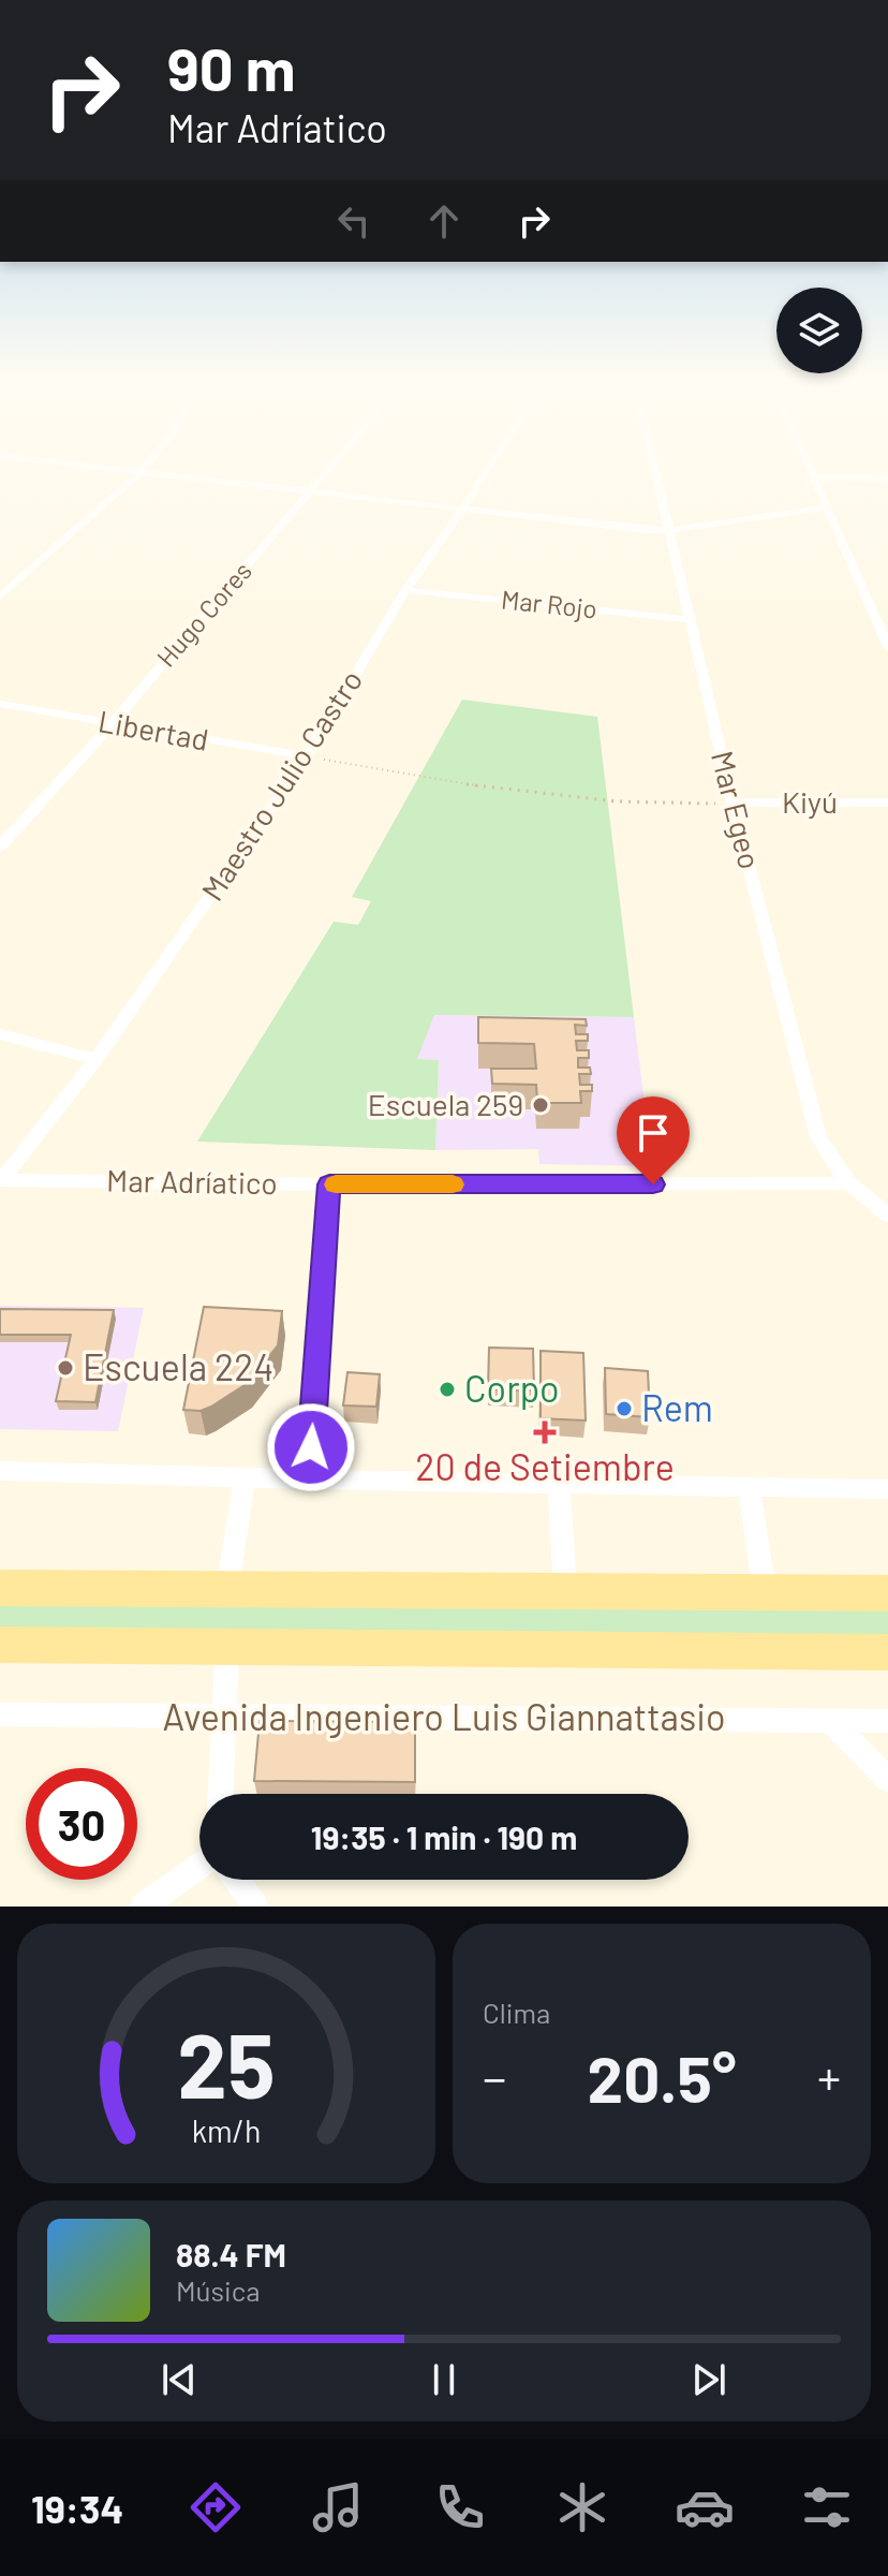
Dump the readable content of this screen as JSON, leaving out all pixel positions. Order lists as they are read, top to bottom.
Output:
{
  "streets": {
    "main road": ["Avenida Ingeniero Luis Giannattasio"],
    "street": [
      "Mar Rojo",
      "Hugo Cores",
      "Libertad",
      "Maestro Julio Castro",
      "Kiyú",
      "Mar Egeo",
      "Mar Adríatico"
    ]
  },
  "crossings": [
    ["Mar Rojo", "Maestro Julio Castro"],
    ["Mar Rojo", "Mar Egeo"],
    ["Hugo Cores", "Libertad"],
    ["Libertad", "Maestro Julio Castro"],
    ["Maestro Julio Castro", "Mar Adríatico"],
    ["Kiyú", "Mar Egeo"],
    ["Mar Egeo", "Mar Adríatico"]
  ],
  "places": {
    "other": [
      "Escuela 259",
      "Escuela 224",
      "Corpo",
      "Rem"
    ],
    "health": ["20 de Setiembre"]
  },
  "page": {
    "turn": ["90 m", "Mar Adríatico"],
    "limit": "30",
    "trip": "19:35 · 1 min · 190 m",
    "tile": "Clima",
    "heat": ["−", "20.5°", "+"],
    "song": ["88.4 FM", "Música"],
    "tabs": "19:34",
    "gauge": ["25", "km/h"]
  }
}
